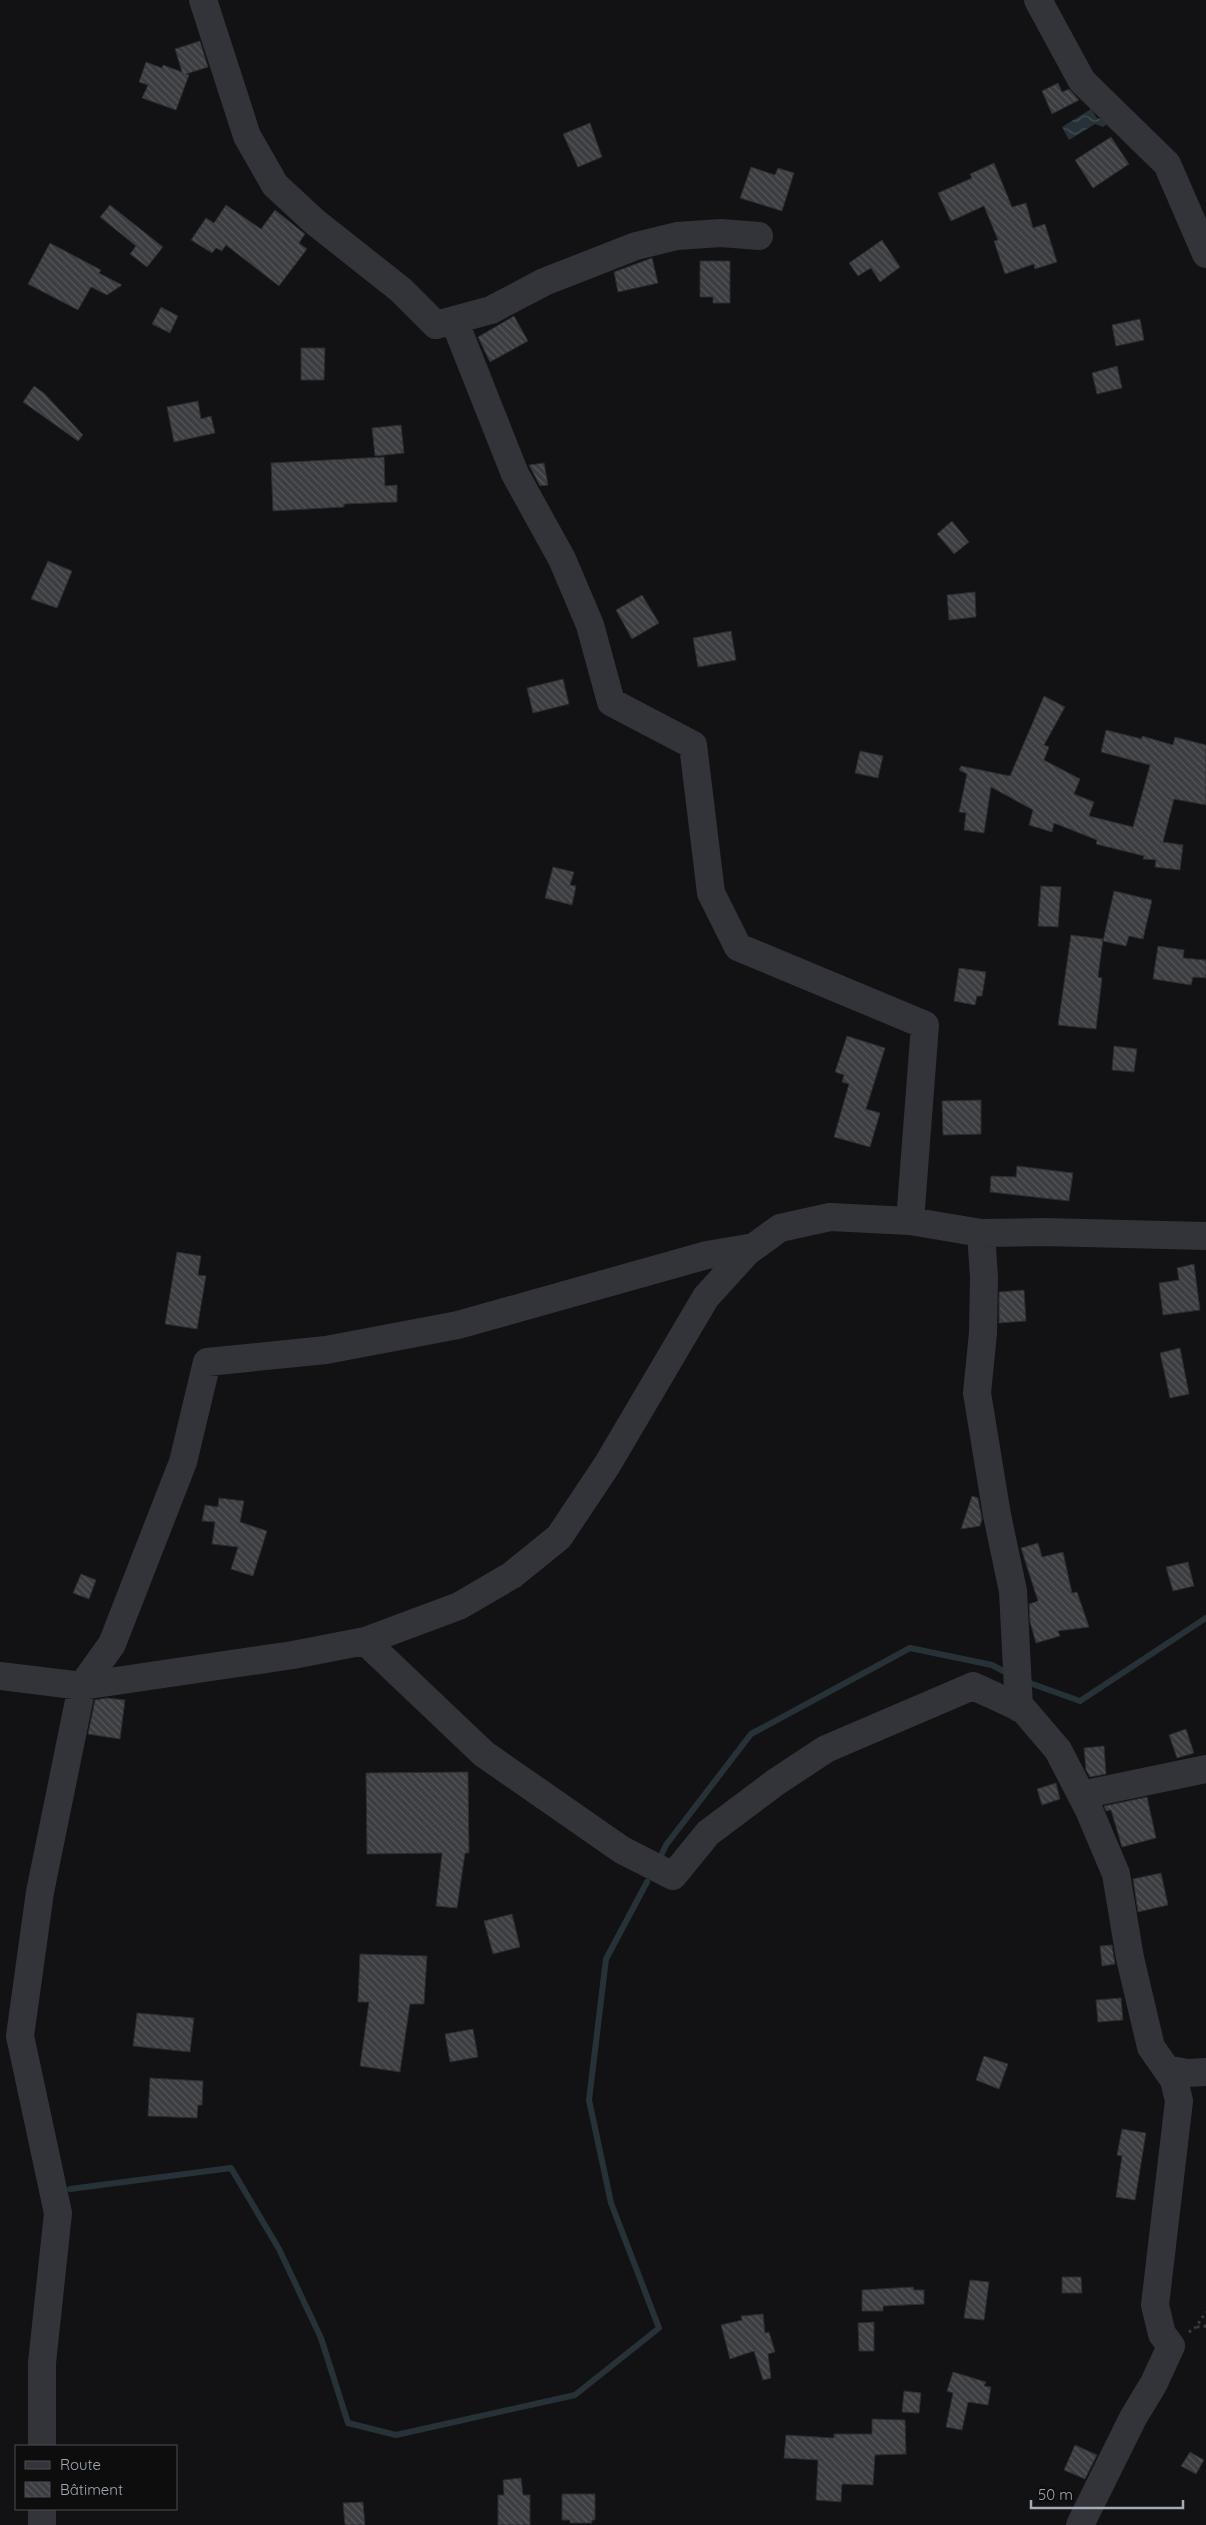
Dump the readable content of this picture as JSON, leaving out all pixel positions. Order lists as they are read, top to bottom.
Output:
{
  "legend": ["Route", "Bâtiment"],
  "scale_bar": "50 m"
}
